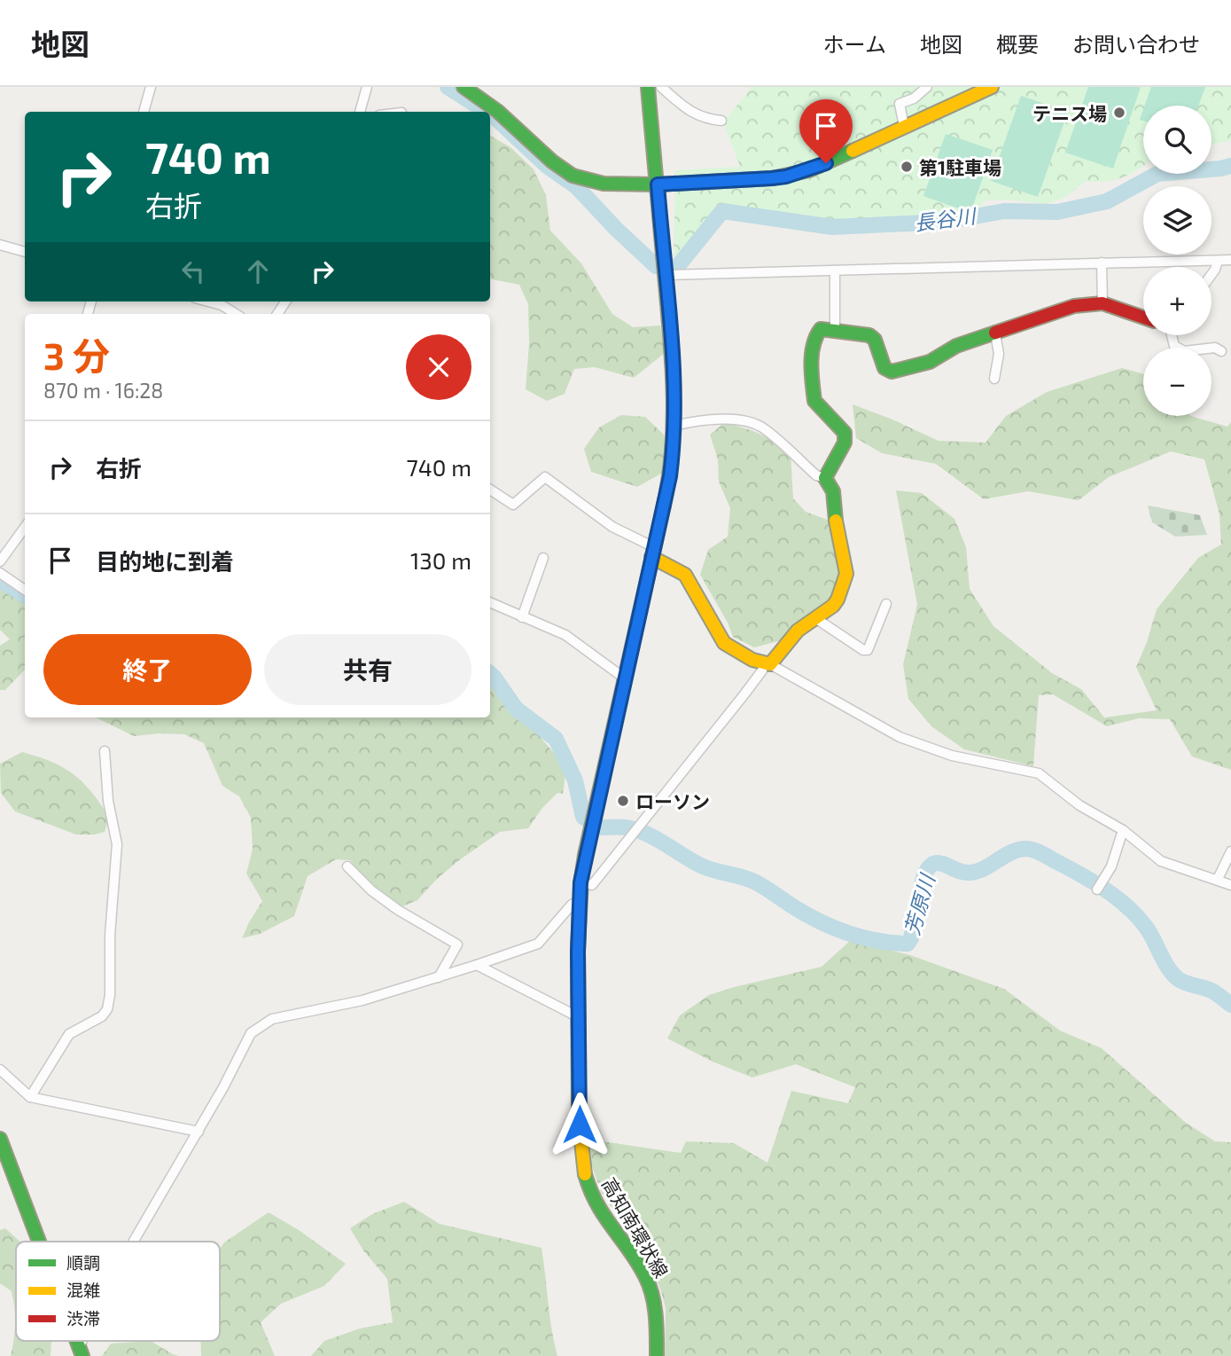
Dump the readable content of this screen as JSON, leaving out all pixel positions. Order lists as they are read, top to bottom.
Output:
{
  "streets": {
    "street": ["高知南環状線"]
  },
  "water": ["長谷川", "芳原川"],
  "places": ["テニス場", "第1駐車場", "ローソン"],
  "legend": ["順調", "混雑", "渋滞"],
  "page": {
    "header": "地図",
    "nav": [
      "ホーム",
      "地図",
      "概要",
      "お問い合わせ"
    ],
    "map_buttons": ["+", "−"],
    "turn": ["740 m", "右折"],
    "heading": ["3 分", "870 m · 16:28"],
    "list": [
      {
        "name": "右折",
        "value": "740 m"
      },
      {
        "name": "目的地に到着",
        "value": "130 m"
      }
    ],
    "buttons": ["終了", "共有"]
  }
}
